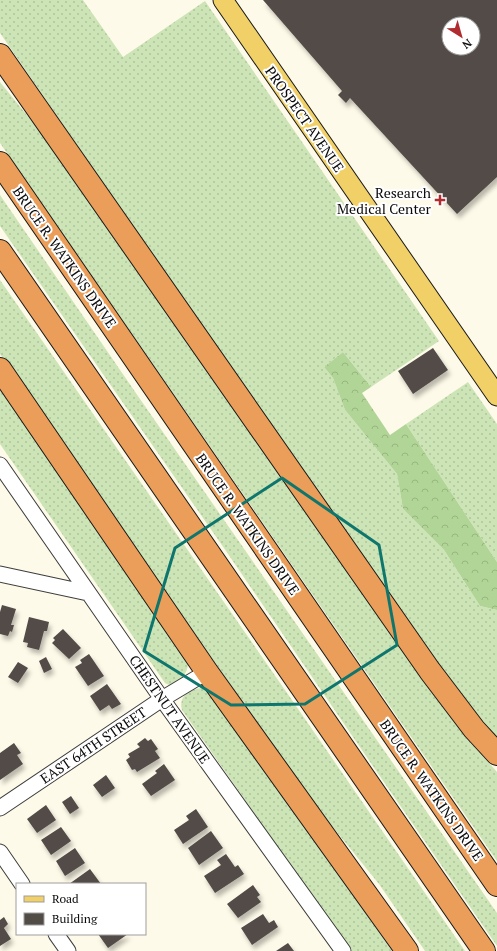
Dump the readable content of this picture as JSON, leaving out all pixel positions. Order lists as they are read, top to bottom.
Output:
{
  "streets": {
    "highway": ["BRUCE R. WATKINS DRIVE"],
    "main road": ["PROSPECT AVENUE"],
    "street": ["CHESTNUT AVENUE", "EAST 64TH STREET"]
  },
  "crossings": [
    ["CHESTNUT AVENUE", "EAST 64TH STREET"]
  ],
  "places": {
    "health": ["Research Medical Center"]
  },
  "legend": ["Road", "Building"],
  "north": "bottom right"
}
